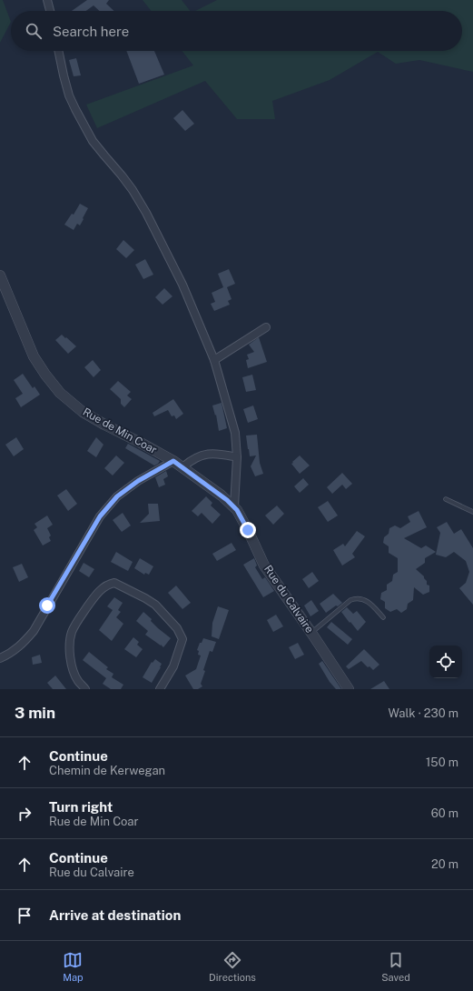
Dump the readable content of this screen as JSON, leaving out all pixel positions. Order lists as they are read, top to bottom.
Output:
{
  "streets": {
    "street": ["Rue de Min Coar", "Rue du Calvaire"]
  },
  "crossings": [
    ["Rue de Min Coar", "Rue du Calvaire"]
  ],
  "page": {
    "search": "Search here",
    "heading": ["3 min", "Walk · 230 m"],
    "list": [
      ["Continue", "Chemin de Kerwegan", "150 m"],
      ["Turn right", "Rue de Min Coar", "60 m"],
      ["Continue", "Rue du Calvaire", "20 m"],
      "Arrive at destination"
    ],
    "nav": ["Map", "Directions", "Saved"]
  }
}
